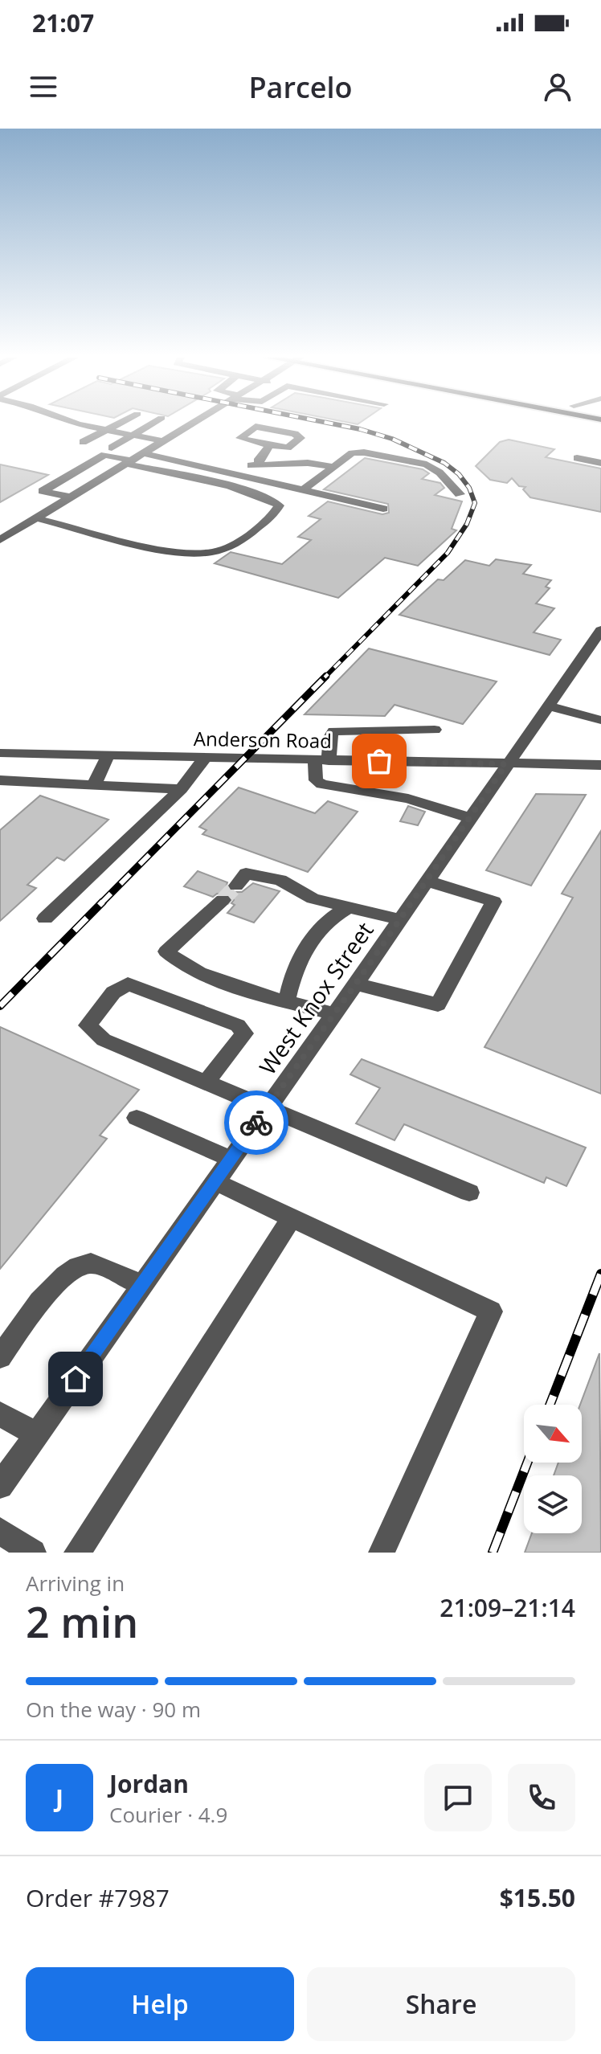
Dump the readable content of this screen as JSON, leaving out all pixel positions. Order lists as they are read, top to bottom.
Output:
{
  "streets": {
    "street": ["Anderson Road", "West Knox Street"]
  },
  "crossings": [
    ["Anderson Road", "West Knox Street"]
  ],
  "north": "bottom right",
  "page": {
    "status": "21:07",
    "header": "Parcelo",
    "heading": ["2 min", "Arriving in", "21:09–21:14"],
    "panel": [
      "Jordan",
      "Courier · 4.9",
      "Order #7987",
      "$15.50"
    ],
    "bar": "On the way · 90 m",
    "round": "J",
    "buttons": ["Help", "Share"]
  }
}
